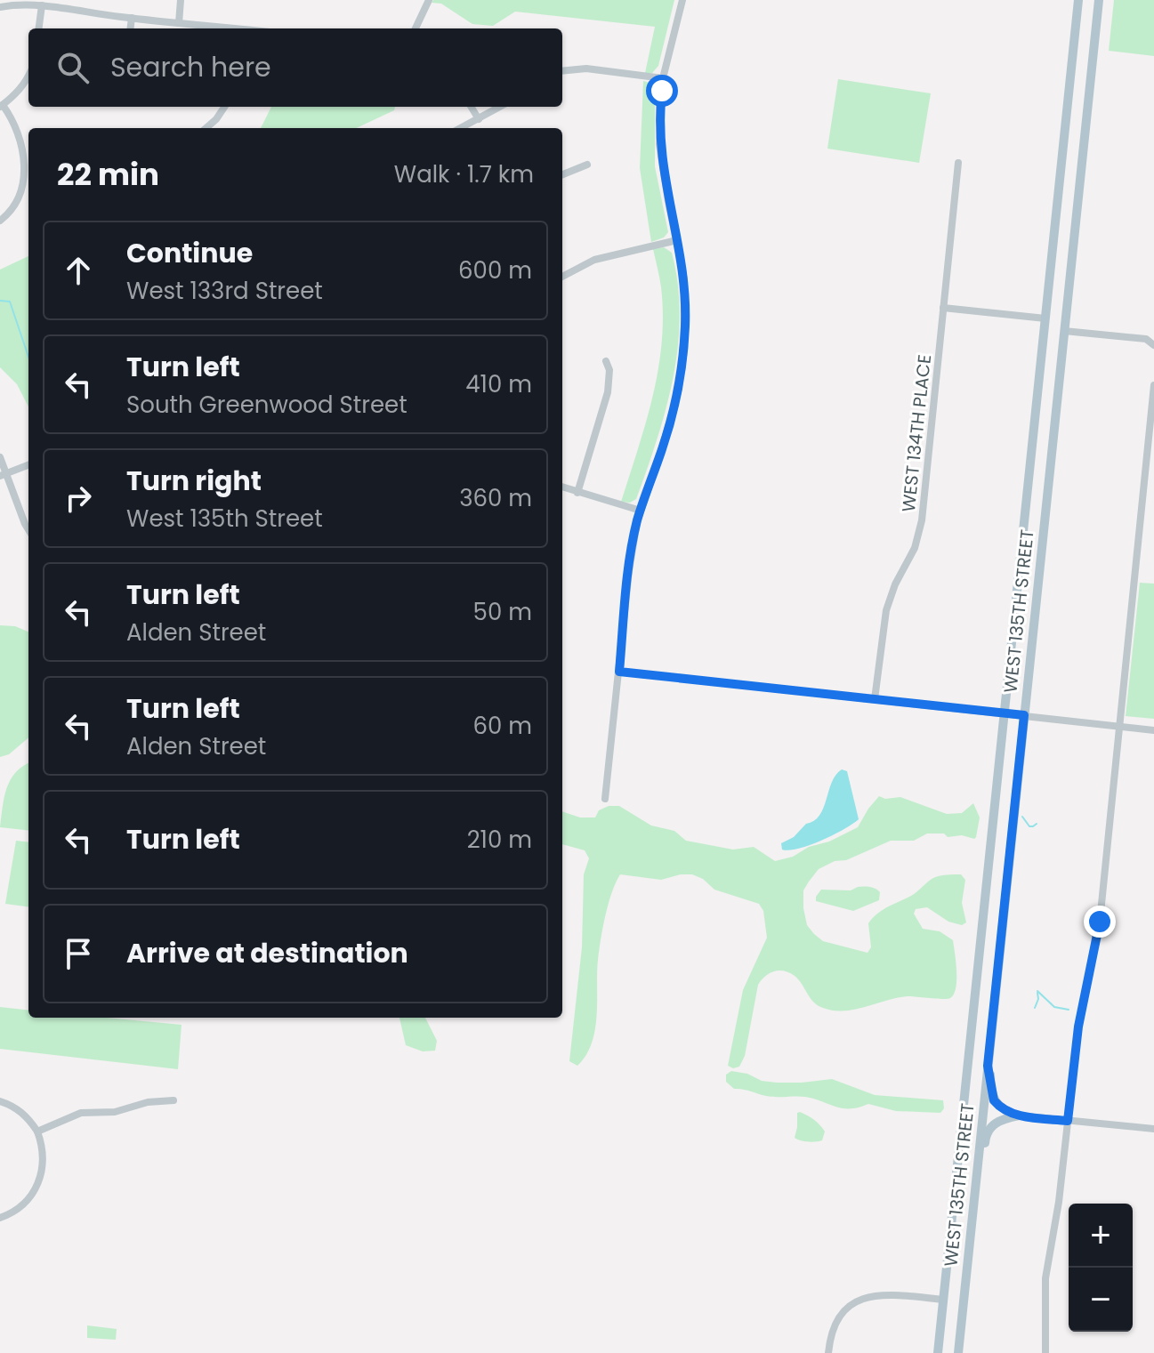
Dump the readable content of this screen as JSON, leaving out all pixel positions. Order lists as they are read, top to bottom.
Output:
{
  "streets": {
    "main road": ["WEST 135TH STREET"],
    "street": ["WEST 134TH PLACE"]
  },
  "page": {
    "search": "Search here",
    "heading": ["22 min", "Walk · 1.7 km"],
    "list": [
      ["Continue", "West 133rd Street", "600 m"],
      ["Turn left", "South Greenwood Street", "410 m"],
      ["Turn right", "West 135th Street", "360 m"],
      ["Turn left", "Alden Street", "50 m"],
      ["Turn left", "Alden Street", "60 m"],
      ["Turn left", "210 m"],
      "Arrive at destination"
    ],
    "map_buttons": ["+", "−"]
  }
}
